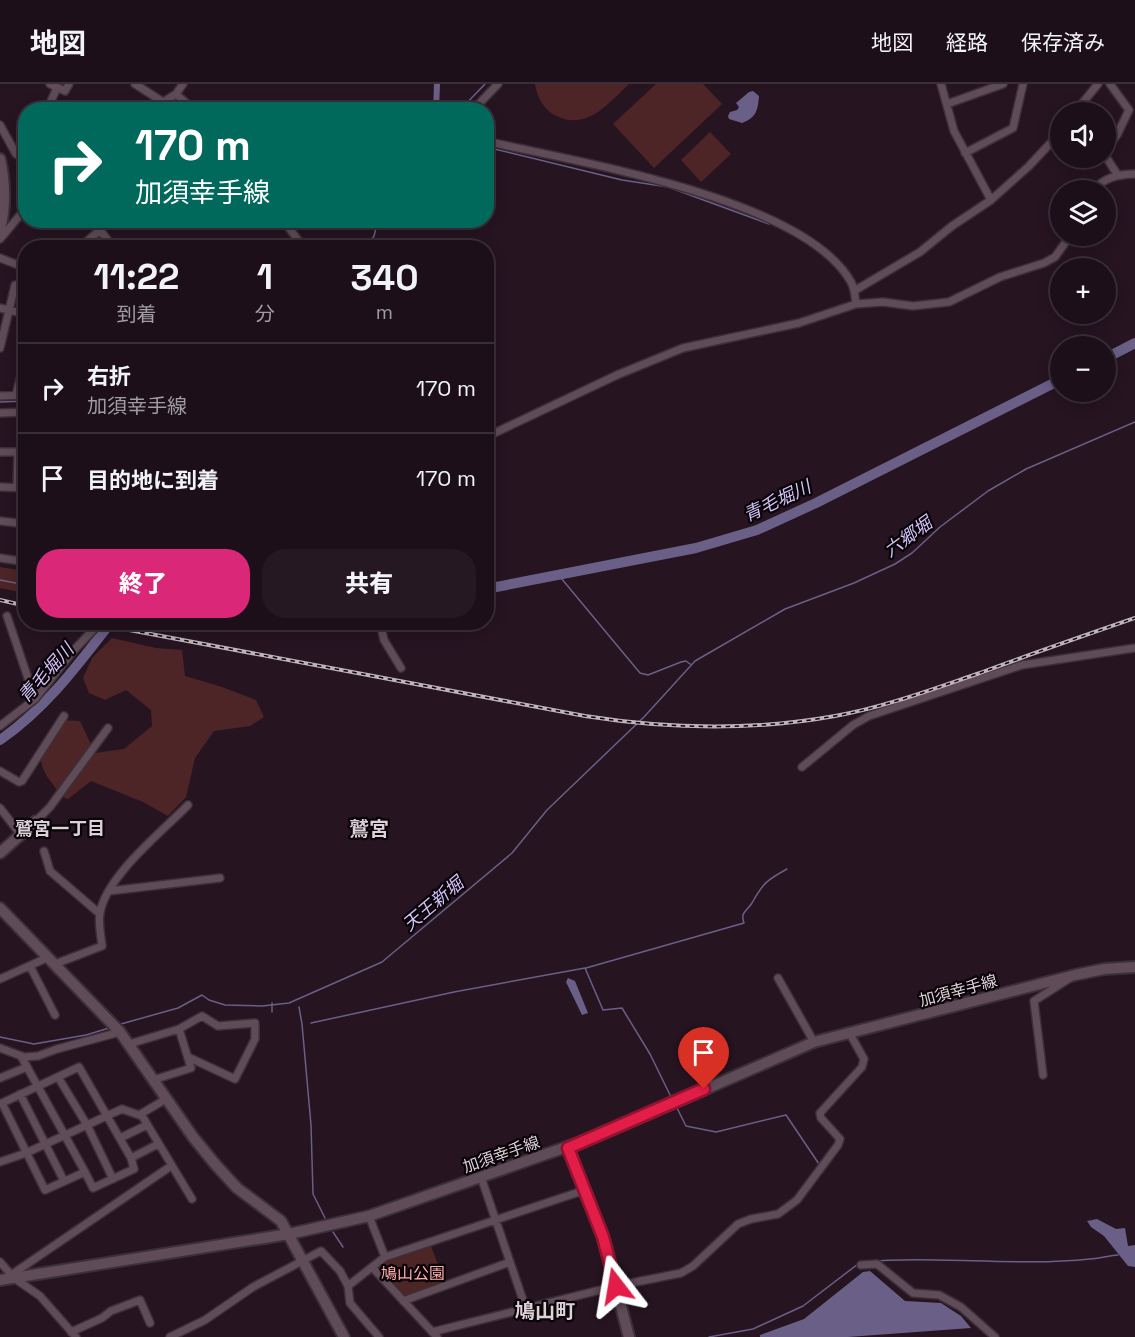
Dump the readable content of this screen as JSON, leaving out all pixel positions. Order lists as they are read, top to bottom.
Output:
{
  "streets": {
    "main road": ["加須幸手線"]
  },
  "districts": ["鷲宮一丁目", "鷲宮", "鳩山町"],
  "water": ["青毛堀川", "六郷堀", "天王新堀"],
  "parks": ["鳩山公園"],
  "page": {
    "header": "地図",
    "nav": ["地図", "経路", "保存済み"],
    "map_buttons": ["+", "−"],
    "turn": ["170 m", "加須幸手線"],
    "eta": [
      "11:22",
      "到着",
      "1",
      "分",
      "340",
      "m"
    ],
    "list": [
      {
        "name": "右折",
        "note": "加須幸手線",
        "value": "170 m"
      },
      {
        "name": "目的地に到着",
        "value": "170 m"
      }
    ],
    "buttons": ["終了", "共有"]
  }
}
